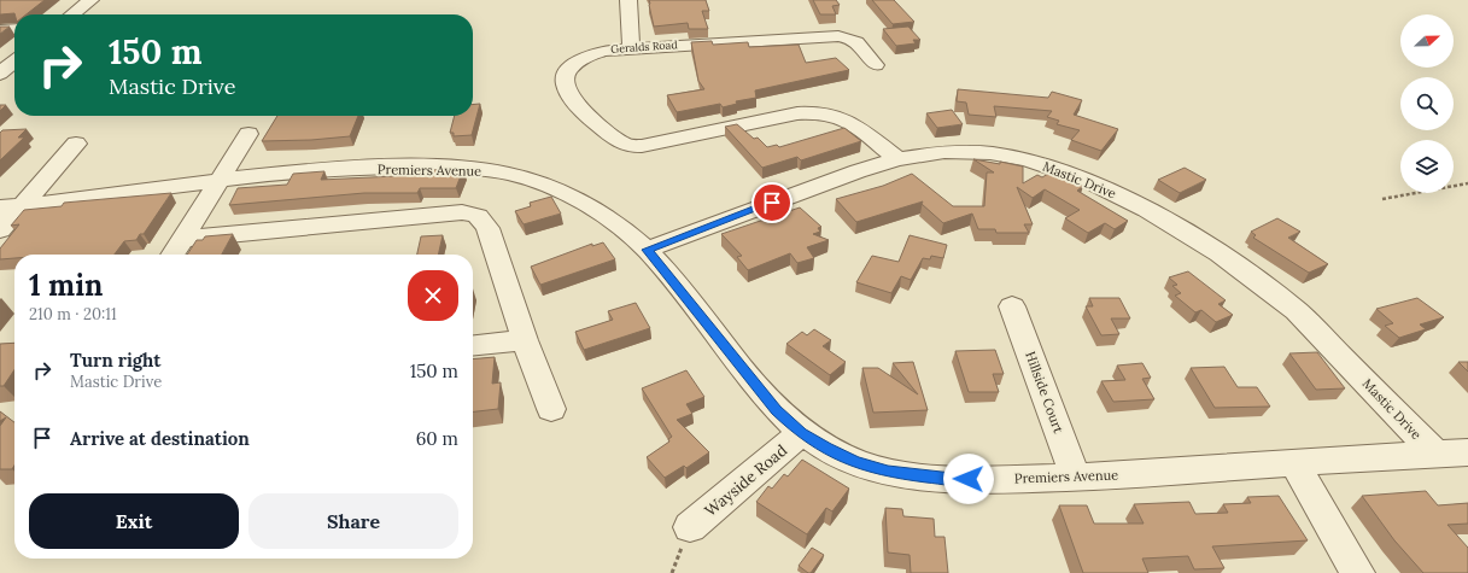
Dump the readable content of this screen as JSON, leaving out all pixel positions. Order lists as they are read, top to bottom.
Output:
{
  "streets": {
    "street": [
      "Geralds Road",
      "Premiers Avenue",
      "Mastic Drive",
      "Hillside Court",
      "Wayside Road"
    ]
  },
  "crossings": [
    ["Geralds Road", "Mastic Drive"],
    ["Premiers Avenue", "Mastic Drive"],
    ["Premiers Avenue", "Hillside Court"],
    ["Premiers Avenue", "Wayside Road"]
  ],
  "north": "right",
  "page": {
    "turn": ["150 m", "Mastic Drive"],
    "heading": ["1 min", "210 m · 20:11"],
    "list": [
      {
        "name": "Turn right",
        "note": "Mastic Drive",
        "value": "150 m"
      },
      {
        "name": "Arrive at destination",
        "value": "60 m"
      }
    ],
    "buttons": ["Exit", "Share"]
  }
}
